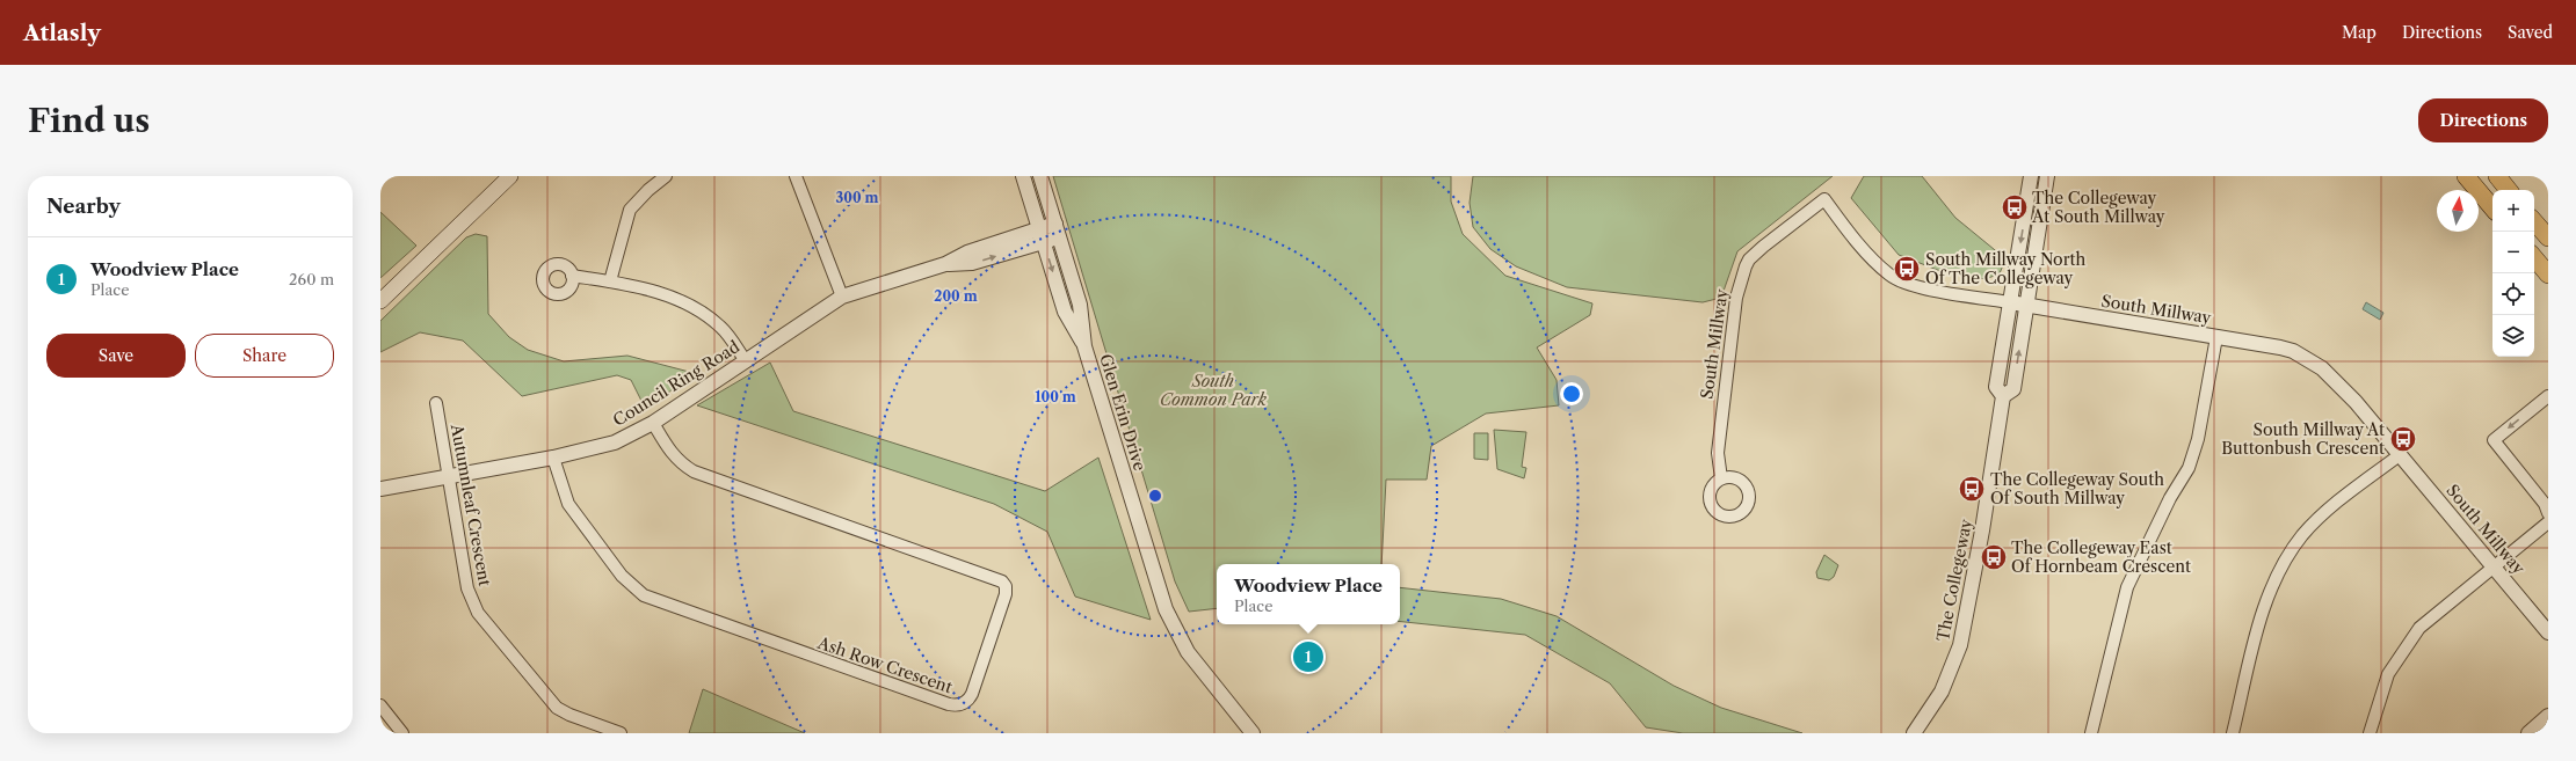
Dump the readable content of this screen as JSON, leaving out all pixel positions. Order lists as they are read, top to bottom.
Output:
{
  "streets": {
    "street": [
      "South Millway",
      "Council Ring Road",
      "Glen Erin Drive",
      "Autumnleaf Crescent",
      "The Collegeway",
      "Ash Row Crescent"
    ]
  },
  "crossings": [
    ["South Millway", "The Collegeway"],
    ["Council Ring Road", "Glen Erin Drive"],
    ["Council Ring Road", "Autumnleaf Crescent"],
    ["Council Ring Road", "Ash Row Crescent"]
  ],
  "parks": ["South Common Park"],
  "places": {
    "bus stop": [
      "The Collegeway At South Millway",
      "South Millway North Of The Collegeway",
      "South Millway At Buttonbush Crescent",
      "The Collegeway South Of South Millway",
      "The Collegeway East Of Hornbeam Crescent"
    ]
  },
  "north": "top",
  "page": {
    "header": "Atlasly",
    "nav": ["Map", "Directions", "Saved"],
    "buttons": [
      "Directions",
      ["Save", "Share"]
    ],
    "title": "Find us",
    "heading": "Nearby",
    "map_buttons": ["+", "−"],
    "list": [
      {
        "mark": "1",
        "name": "Woodview Place",
        "note": "Place",
        "value": "260 m"
      }
    ],
    "popup": ["Woodview Place", "Place"],
    "pins": "1"
  },
  "rings": ["300 m", "200 m", "100 m"]
}
